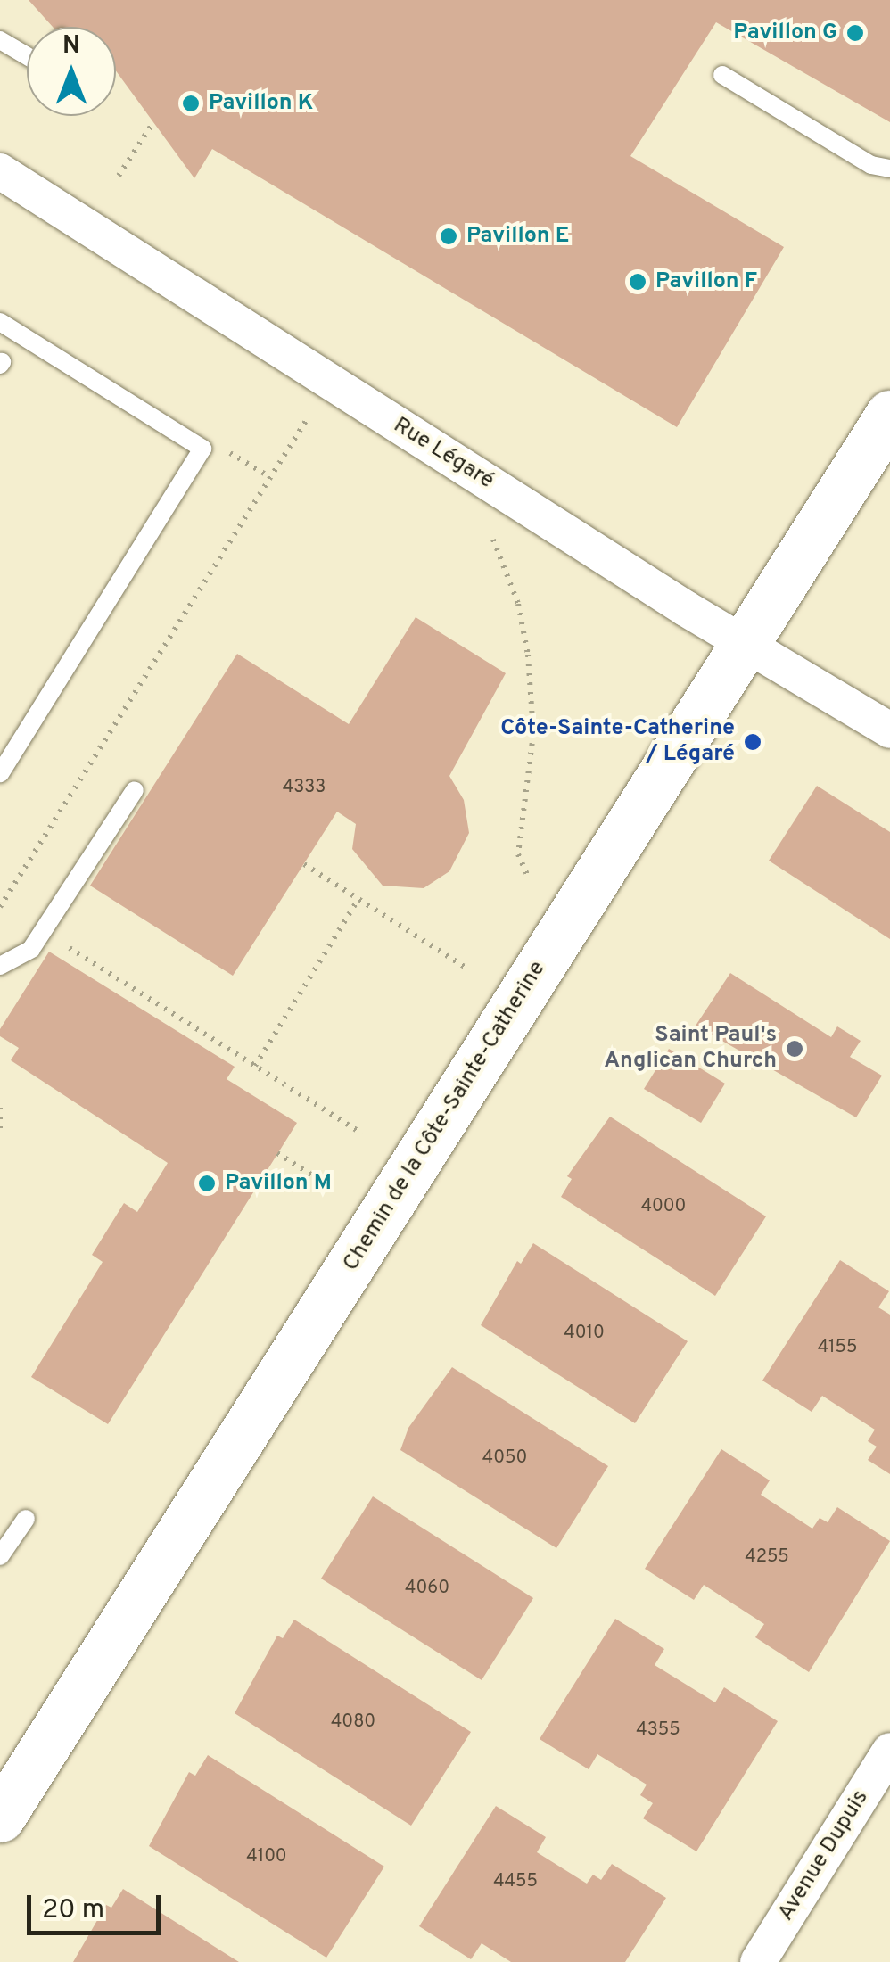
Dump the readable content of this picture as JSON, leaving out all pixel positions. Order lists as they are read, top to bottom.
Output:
{
  "streets": {
    "main road": ["Chemin de la Côte-Sainte-Catherine"],
    "street": ["Rue Légaré", "Avenue Dupuis"]
  },
  "crossings": [
    ["Rue Légaré", "Chemin de la Côte-Sainte-Catherine"]
  ],
  "places": [
    "Pavillon G",
    "Pavillon K",
    "Pavillon E",
    "Pavillon F",
    "Côte-Sainte-Catherine / Légaré",
    "Saint Paul's Anglican Church",
    "Pavillon M"
  ],
  "house_numbers": [
    "4333",
    "4000",
    "4010",
    "4155",
    "4050",
    "4255",
    "4060",
    "4080",
    "4355",
    "4100",
    "4455"
  ],
  "scale_bar": "20 m",
  "north": "top"
}
